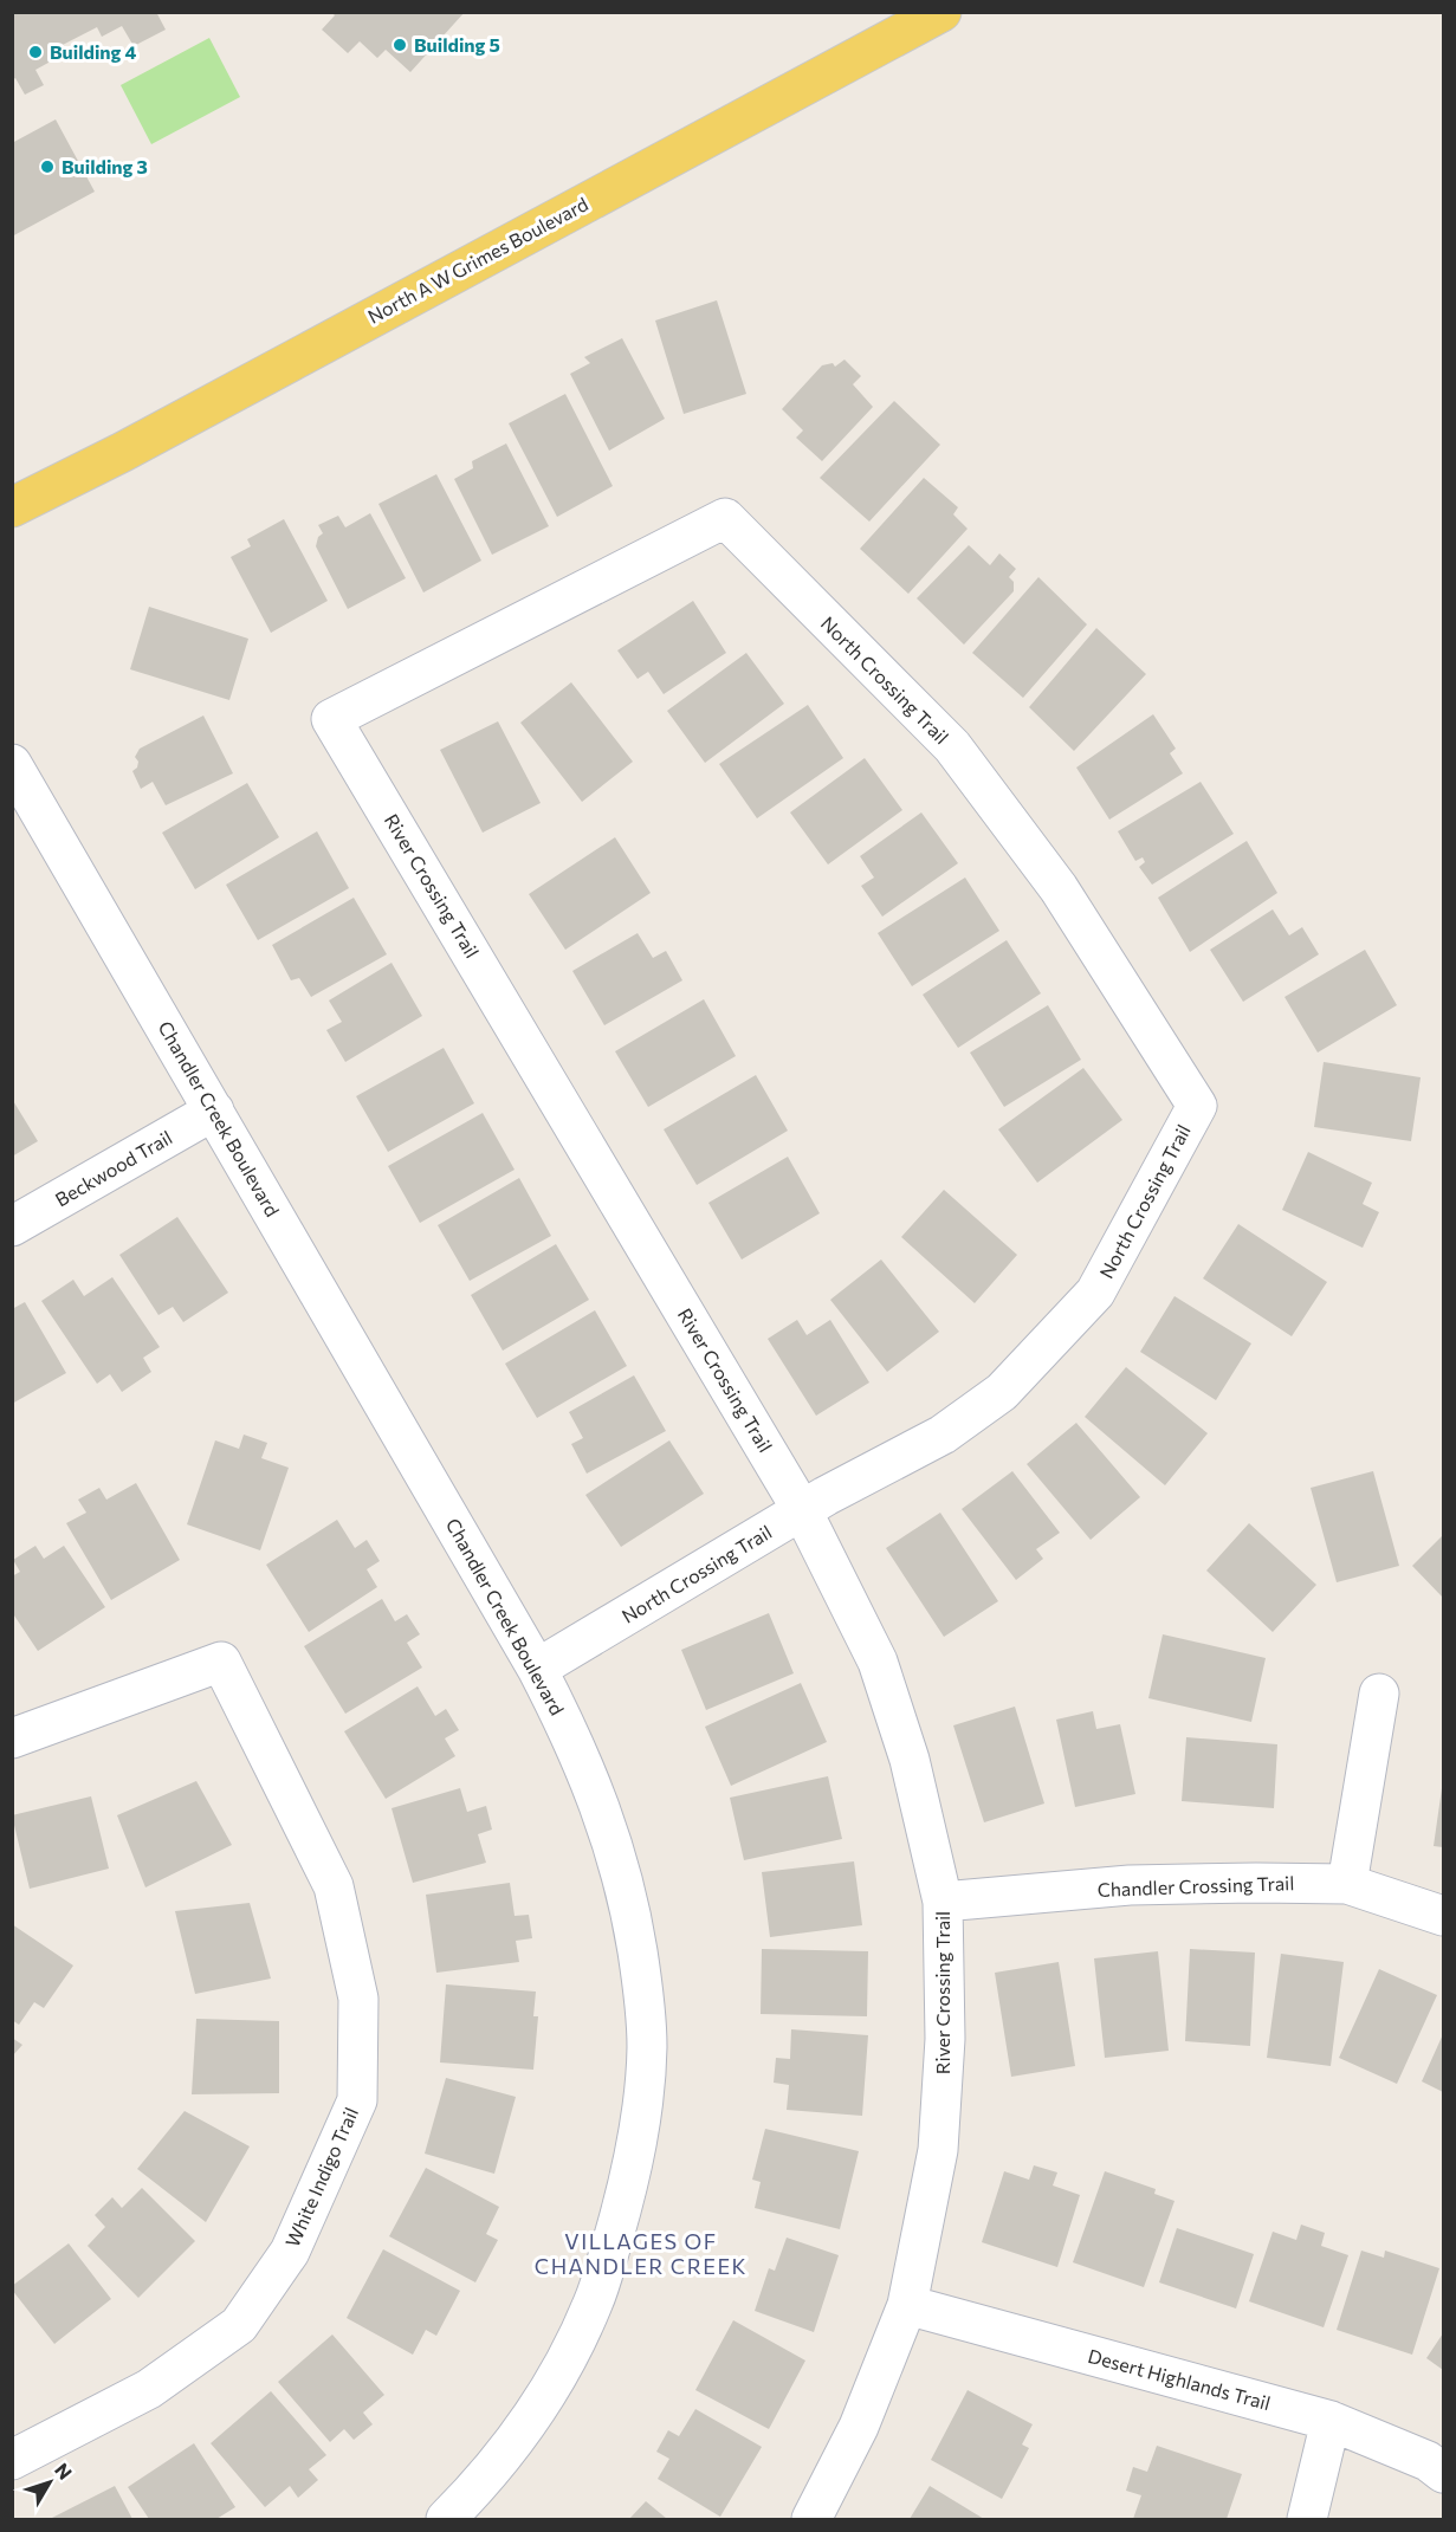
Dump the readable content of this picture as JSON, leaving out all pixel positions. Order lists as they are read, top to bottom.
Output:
{
  "streets": {
    "main road": ["North A W Grimes Boulevard"],
    "street": [
      "North Crossing Trail",
      "River Crossing Trail",
      "Chandler Creek Boulevard",
      "Beckwood Trail",
      "Chandler Crossing Trail",
      "White Indigo Trail",
      "Desert Highlands Trail"
    ]
  },
  "crossings": [
    ["North Crossing Trail", "River Crossing Trail"],
    ["North Crossing Trail", "Chandler Creek Boulevard"],
    ["River Crossing Trail", "Chandler Crossing Trail"],
    ["River Crossing Trail", "Desert Highlands Trail"],
    ["Chandler Creek Boulevard", "Beckwood Trail"]
  ],
  "districts": ["VILLAGES OF CHANDLER CREEK"],
  "places": ["Building 5", "Building 4", "Building 3"],
  "north": "top right"
}
